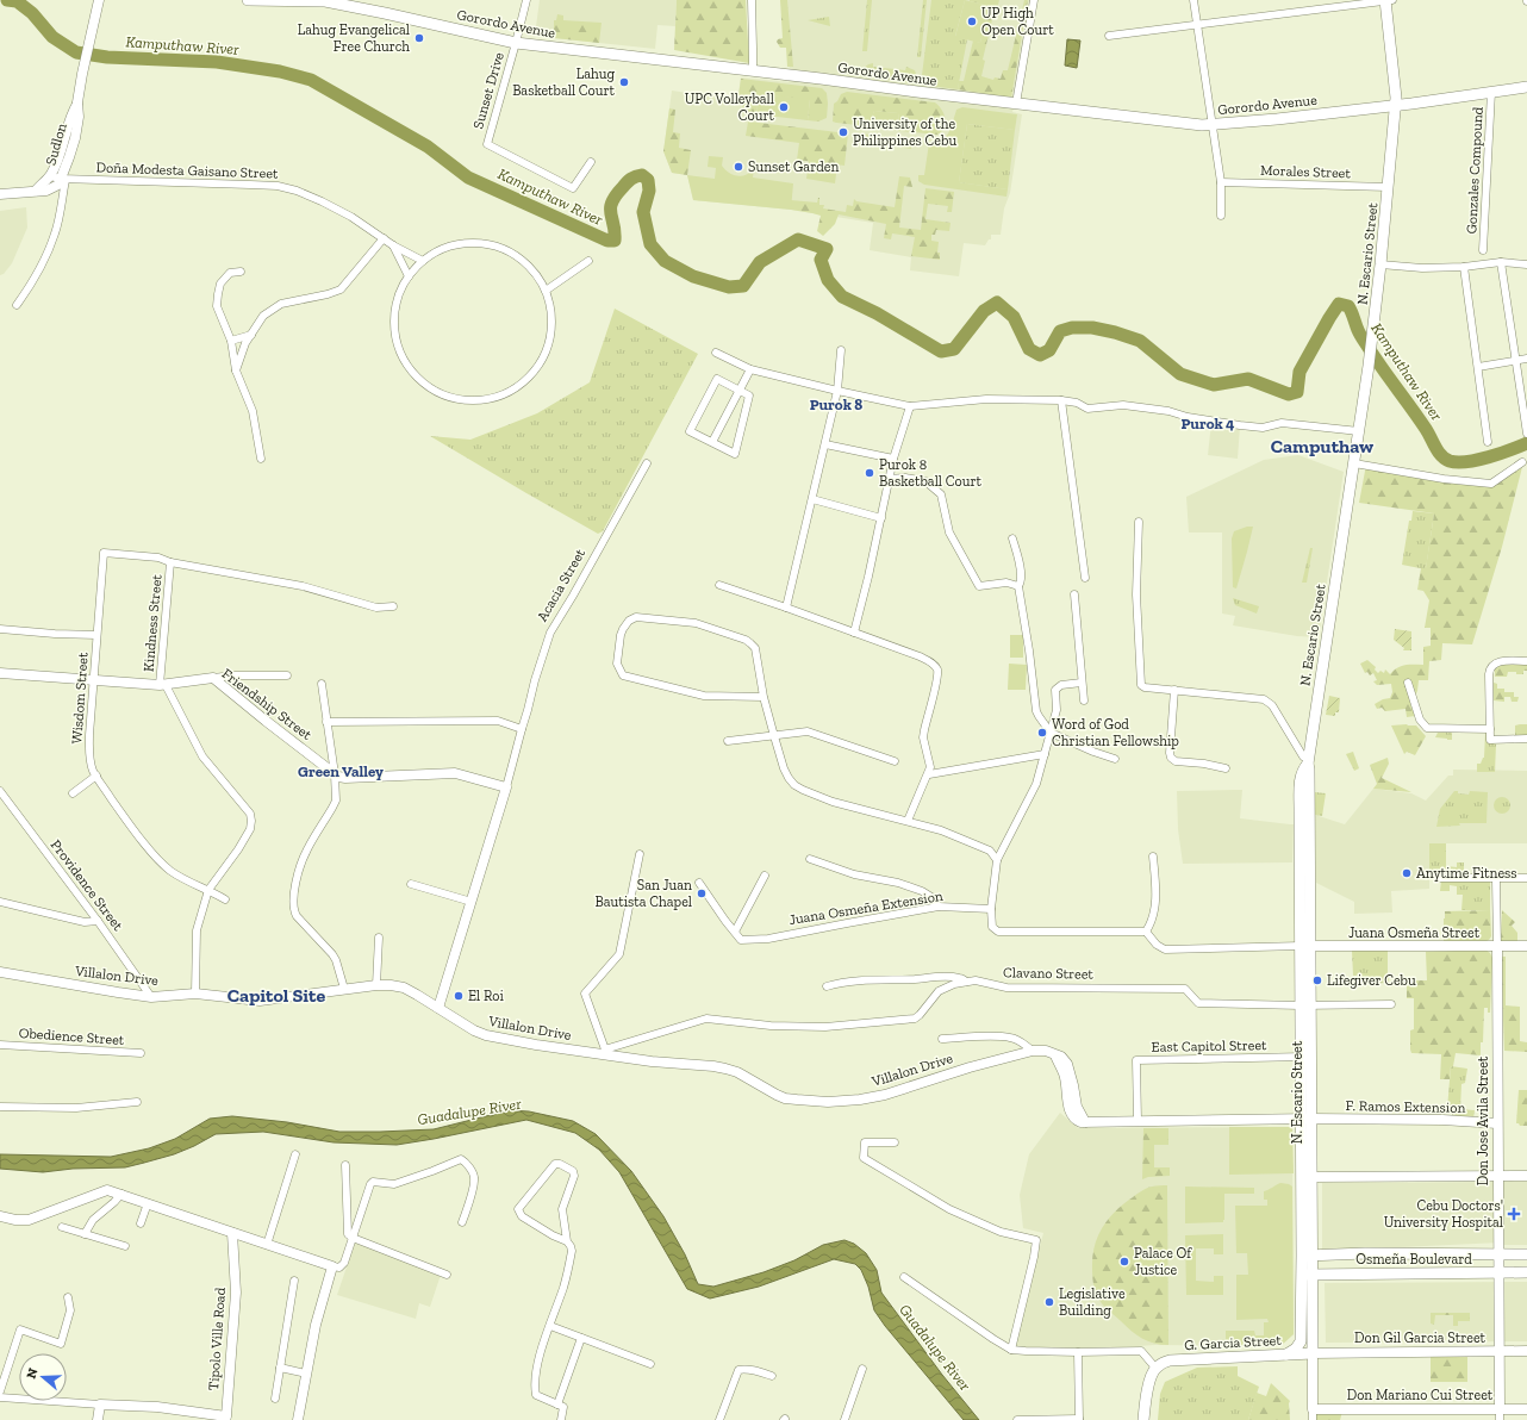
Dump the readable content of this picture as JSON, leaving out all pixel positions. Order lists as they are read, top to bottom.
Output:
{
  "streets": {
    "main road": [
      "Gorordo Avenue",
      "N. Escario Street",
      "Osmeña Boulevard",
      "G. Garcia Street"
    ],
    "street": [
      "Sunset Drive",
      "Sudlon",
      "Doña Modesta Gaisano Street",
      "Gonzales Compound",
      "Morales Street",
      "Acacia Street",
      "Kindness Street",
      "Wisdom Street",
      "Friendship Street",
      "Providence Street",
      "Juana Osmeña Extension",
      "Juana Osmeña Street",
      "Clavano Street",
      "Villalon Drive",
      "Obedience Street",
      "East Capitol Street",
      "F. Ramos Extension",
      "Don Jose Avila Street",
      "Don Gil Garcia Street",
      "Tipolo Ville Road",
      "Don Mariano Cui Street"
    ]
  },
  "crossings": [
    ["Gorordo Avenue", "Sunset Drive"],
    ["Gorordo Avenue", "Gonzales Compound"],
    ["Gorordo Avenue", "N. Escario Street"],
    ["Sudlon", "Doña Modesta Gaisano Street"],
    ["Morales Street", "N. Escario Street"],
    ["N. Escario Street", "Juana Osmeña Street"],
    ["N. Escario Street", "Clavano Street"],
    ["N. Escario Street", "Villalon Drive"],
    ["N. Escario Street", "East Capitol Street"],
    ["N. Escario Street", "F. Ramos Extension"],
    ["N. Escario Street", "Osmeña Boulevard"],
    ["N. Escario Street", "Don Gil Garcia Street"],
    ["N. Escario Street", "G. Garcia Street"],
    ["N. Escario Street", "Don Mariano Cui Street"],
    ["Acacia Street", "Villalon Drive"],
    ["Kindness Street", "Wisdom Street"],
    ["Kindness Street", "Friendship Street"],
    ["Wisdom Street", "Friendship Street"],
    ["Providence Street", "Villalon Drive"],
    ["Juana Osmeña Street", "Don Jose Avila Street"],
    ["Clavano Street", "Villalon Drive"],
    ["Villalon Drive", "East Capitol Street"],
    ["Villalon Drive", "F. Ramos Extension"],
    ["F. Ramos Extension", "Don Jose Avila Street"],
    ["Don Jose Avila Street", "Osmeña Boulevard"],
    ["Don Jose Avila Street", "Don Gil Garcia Street"],
    ["Don Jose Avila Street", "Don Mariano Cui Street"],
    ["Don Gil Garcia Street", "G. Garcia Street"]
  ],
  "districts": [
    "Purok 8",
    "Purok 4",
    "Camputhaw",
    "Green Valley",
    "Capitol Site"
  ],
  "water": ["Kamputhaw River", "Guadalupe River"],
  "places": {
    "other": [
      "UP High Open Court",
      "Lahug Evangelical Free Church",
      "Lahug Basketball Court",
      "UPC Volleyball Court",
      "University of the Philippines Cebu",
      "Sunset Garden",
      "Purok 8 Basketball Court",
      "Word of God Christian Fellowship",
      "Anytime Fitness",
      "San Juan Bautista Chapel",
      "Lifegiver Cebu",
      "El Roi",
      "Palace Of Justice",
      "Legislative Building"
    ],
    "health": ["Cebu Doctors' University Hospital"]
  },
  "north": "left"
}
